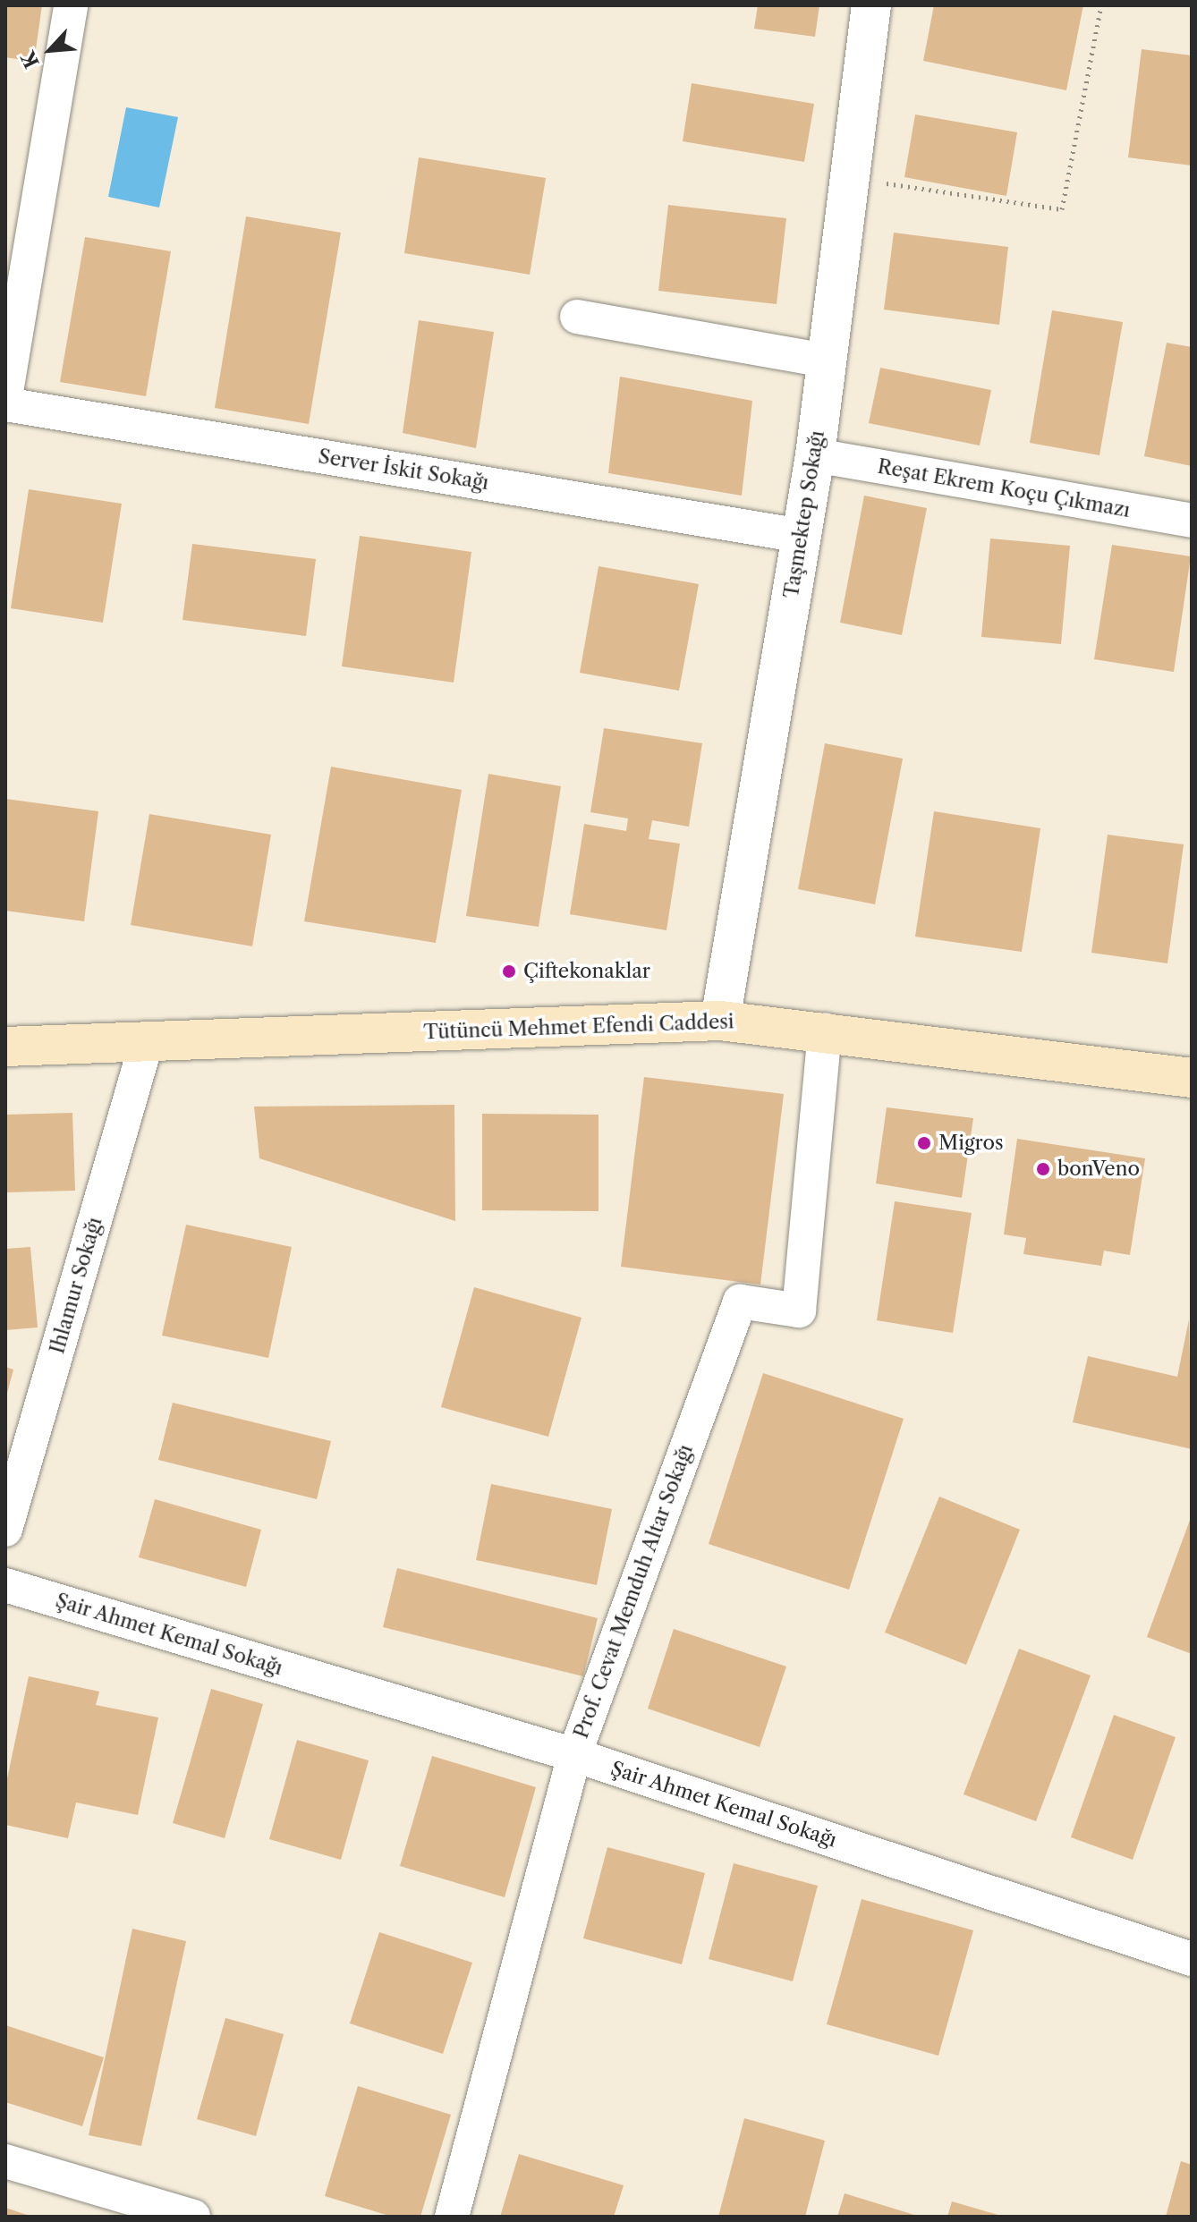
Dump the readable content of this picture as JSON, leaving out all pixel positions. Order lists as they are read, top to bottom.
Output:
{
  "streets": {
    "main road": ["Tütüncü Mehmet Efendi Caddesi"],
    "street": [
      "Server İskit Sokağı",
      "Reşat Ekrem Koçu Çıkmazı",
      "Taşmektep Sokağı",
      "Ihlamur Sokağı",
      "Prof. Cevat Memduh Altar Sokağı",
      "Şair Ahmet Kemal Sokağı"
    ]
  },
  "crossings": [
    ["Server İskit Sokağı", "Taşmektep Sokağı"],
    ["Reşat Ekrem Koçu Çıkmazı", "Taşmektep Sokağı"],
    ["Taşmektep Sokağı", "Tütüncü Mehmet Efendi Caddesi"],
    ["Tütüncü Mehmet Efendi Caddesi", "Ihlamur Sokağı"],
    ["Tütüncü Mehmet Efendi Caddesi", "Prof. Cevat Memduh Altar Sokağı"],
    ["Prof. Cevat Memduh Altar Sokağı", "Şair Ahmet Kemal Sokağı"]
  ],
  "places": ["Çiftekonaklar", "Migros", "bonVeno"],
  "north": "bottom left"
}
